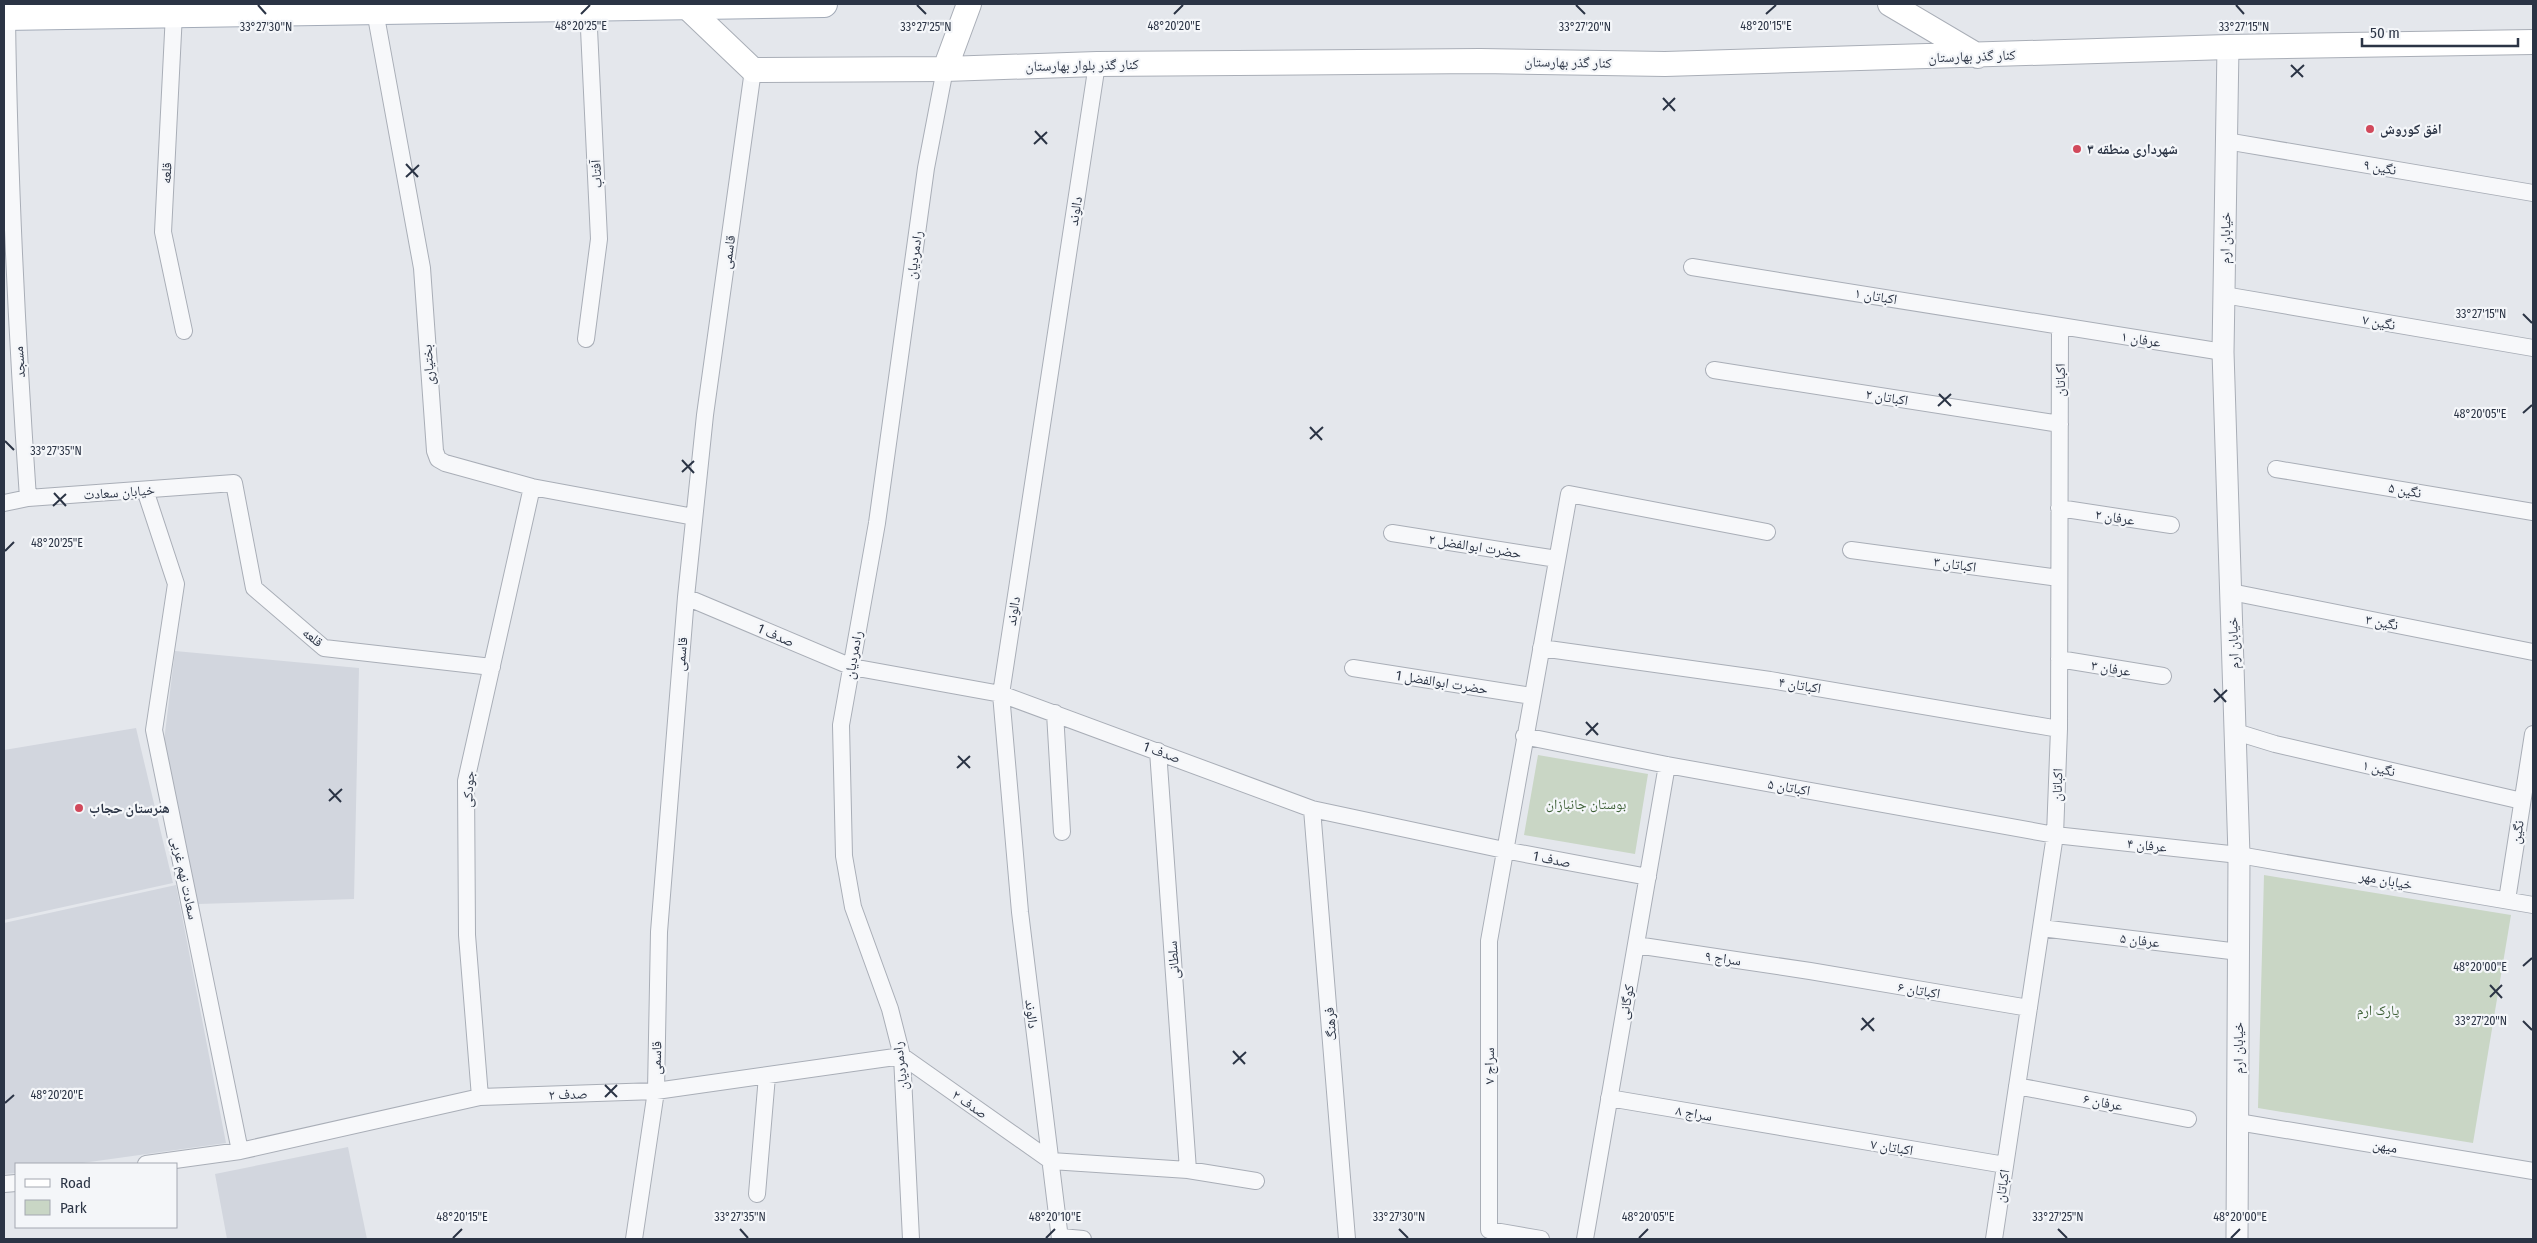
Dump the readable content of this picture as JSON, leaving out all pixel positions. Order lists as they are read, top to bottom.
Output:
{
  "streets": {
    "main road": ["کنار گذر بهارستان", "کنار گذر بلوار بهارستان"],
    "street": [
      "نگین ۹",
      "قلعه",
      "آفتاب",
      "دالوند",
      "خیابان ارم",
      "قاسمی",
      "رادمردیان",
      "اکباتان ۱",
      "نگین ۷",
      "عرفان ۱",
      "مسجد",
      "بختیاری",
      "اکباتان",
      "اکباتان ۲",
      "نگین ۵",
      "خیابان سعادت",
      "عرفان ۲",
      "حضرت ابوالفضل ۲",
      "اکباتان ۳",
      "نگین ۳",
      "صدف 1",
      "عرفان ۳",
      "حضرت ابوالفضل 1",
      "اکباتان ۴",
      "نگین ۱",
      "اکباتان ۵",
      "جودکی",
      "نگین",
      "عرفان ۴",
      "سعادت نهم غربی",
      "خیابان مهر",
      "عرفان ۵",
      "سراج ۹",
      "سلطانی",
      "اکباتان ۶",
      "کوگانی",
      "فرهنگ",
      "سراج ۷",
      "صدف ۲",
      "عرفان ۶",
      "سراج ۸",
      "میهن",
      "اکباتان ۷"
    ]
  },
  "crossings": [
    ["کنار گذر بهارستان", "کنار گذر بلوار بهارستان"],
    ["کنار گذر بهارستان", "خیابان ارم"],
    ["کنار گذر بلوار بهارستان", "دالوند"],
    ["کنار گذر بلوار بهارستان", "قاسمی"],
    ["کنار گذر بلوار بهارستان", "رادمردیان"],
    ["نگین ۹", "خیابان ارم"],
    ["قلعه", "خیابان سعادت"],
    ["قلعه", "جودکی"],
    ["دالوند", "صدف 1"],
    ["دالوند", "صدف ۲"],
    ["خیابان ارم", "نگین ۷"],
    ["خیابان ارم", "عرفان ۱"],
    ["خیابان ارم", "نگین ۳"],
    ["خیابان ارم", "نگین ۱"],
    ["خیابان ارم", "عرفان ۴"],
    ["خیابان ارم", "خیابان مهر"],
    ["خیابان ارم", "عرفان ۵"],
    ["خیابان ارم", "میهن"],
    ["قاسمی", "بختیاری"],
    ["قاسمی", "صدف 1"],
    ["قاسمی", "صدف ۲"],
    ["رادمردیان", "صدف 1"],
    ["رادمردیان", "صدف ۲"],
    ["اکباتان ۱", "عرفان ۱"],
    ["اکباتان ۱", "اکباتان"],
    ["عرفان ۱", "اکباتان"],
    ["مسجد", "خیابان سعادت"],
    ["بختیاری", "جودکی"],
    ["اکباتان", "اکباتان ۲"],
    ["اکباتان", "عرفان ۲"],
    ["اکباتان", "اکباتان ۳"],
    ["اکباتان", "عرفان ۳"],
    ["اکباتان", "اکباتان ۴"],
    ["اکباتان", "اکباتان ۵"],
    ["اکباتان", "عرفان ۴"],
    ["اکباتان", "عرفان ۵"],
    ["اکباتان", "اکباتان ۶"],
    ["اکباتان", "عرفان ۶"],
    ["اکباتان", "اکباتان ۷"],
    ["خیابان سعادت", "سعادت نهم غربی"],
    ["صدف 1", "سلطانی"],
    ["صدف 1", "کوگانی"],
    ["صدف 1", "فرهنگ"],
    ["صدف 1", "سراج ۷"],
    ["نگین ۱", "نگین"],
    ["اکباتان ۵", "عرفان ۴"],
    ["اکباتان ۵", "کوگانی"],
    ["جودکی", "صدف ۲"],
    ["نگین", "خیابان مهر"],
    ["عرفان ۴", "خیابان مهر"],
    ["سعادت نهم غربی", "صدف ۲"],
    ["سراج ۹", "اکباتان ۶"],
    ["سراج ۹", "کوگانی"],
    ["کوگانی", "سراج ۸"],
    ["سراج ۸", "اکباتان ۷"]
  ],
  "parks": ["بوستان جانبازان", "پارک ارم"],
  "places": ["افق کوروش", "شهرداری منطقه ۳", "هنرستان حجاب"],
  "legend": ["Road", "Park"],
  "scale_bar": "50 m",
  "coordinates": [
    "48°20'25\"E",
    "48°20'20\"E",
    "48°20'15\"E",
    "33°27'30\"N",
    "33°27'25\"N",
    "33°27'20\"N",
    "33°27'15\"N",
    "48°20'05\"E",
    "33°27'35\"N",
    "48°20'00\"E",
    "48°20'10\"E"
  ]
}
